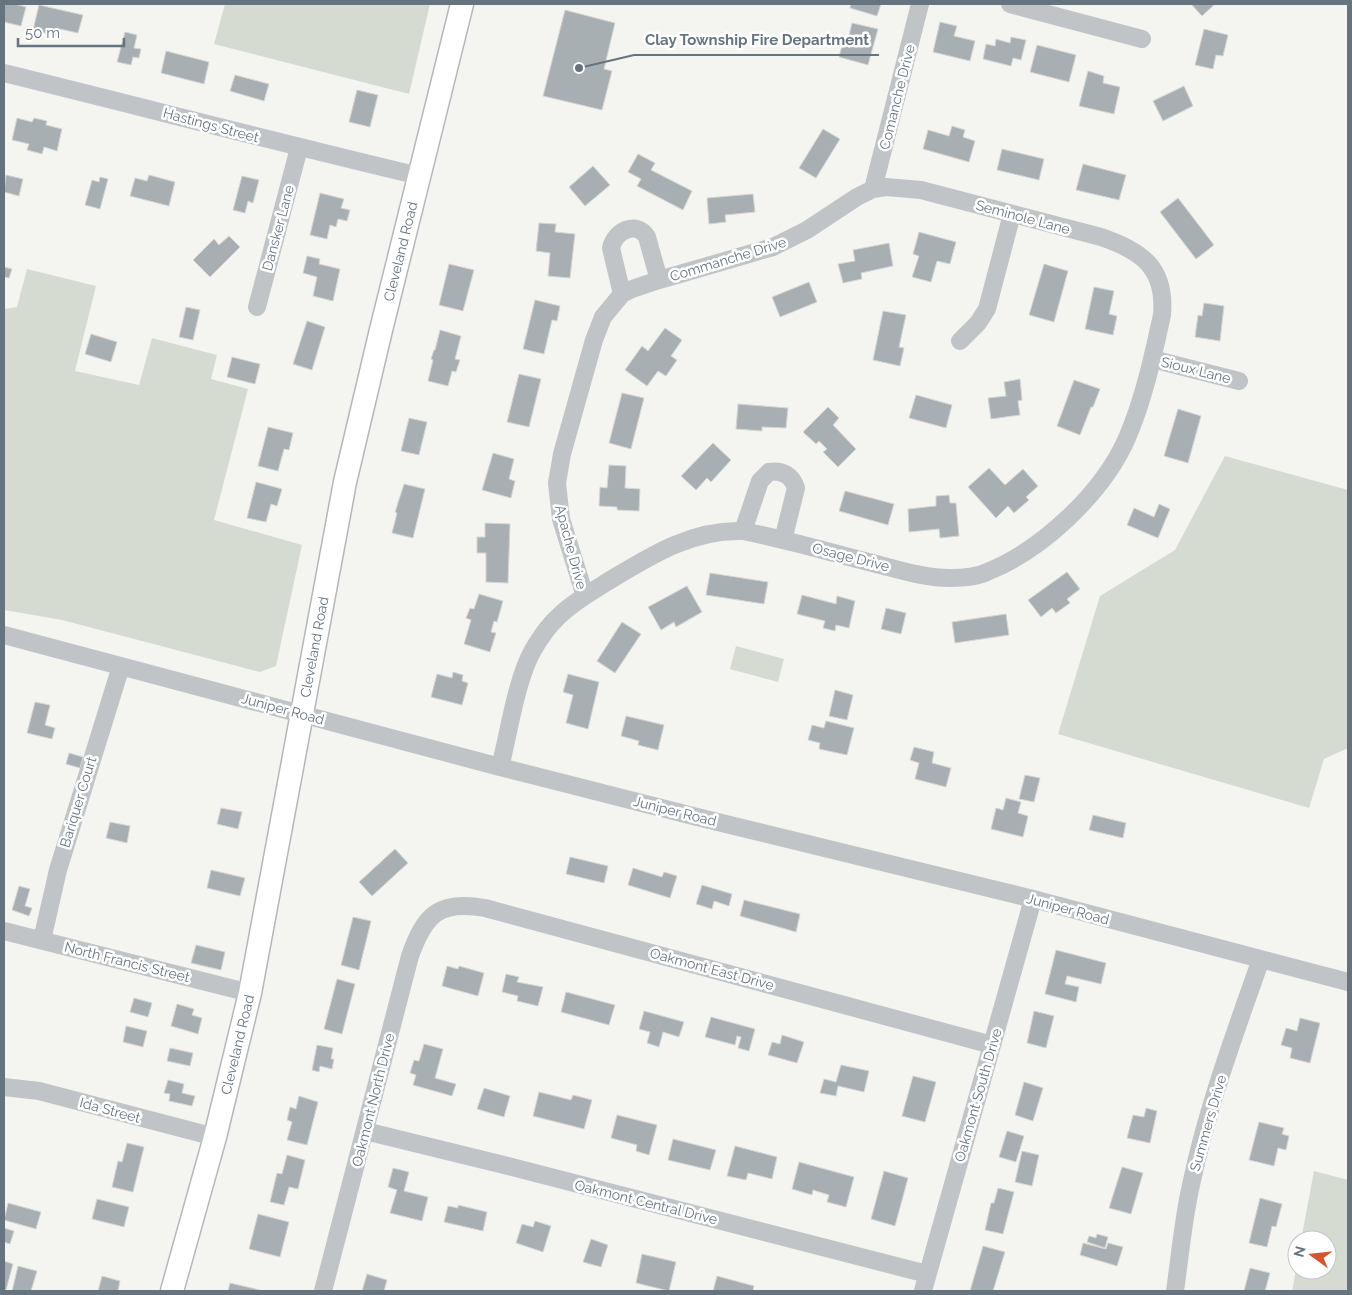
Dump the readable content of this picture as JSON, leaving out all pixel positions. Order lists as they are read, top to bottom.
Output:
{
  "streets": {
    "main road": ["Cleveland Road"],
    "street": [
      "Comanche Drive",
      "Hastings Street",
      "Seminole Lane",
      "Dansker Lane",
      "Commanche Drive",
      "Sioux Lane",
      "Apache Drive",
      "Osage Drive",
      "Juniper Road",
      "Bariquer Court",
      "North Francis Street",
      "Oakmont East Drive",
      "Oakmont South Drive",
      "Oakmont North Drive",
      "Ida Street",
      "Summers Drive",
      "Oakmont Central Drive"
    ]
  },
  "crossings": [
    ["Comanche Drive", "Seminole Lane"],
    ["Comanche Drive", "Commanche Drive"],
    ["Hastings Street", "Dansker Lane"],
    ["Hastings Street", "Cleveland Road"],
    ["Seminole Lane", "Commanche Drive"],
    ["Seminole Lane", "Osage Drive"],
    ["Cleveland Road", "Juniper Road"],
    ["Cleveland Road", "North Francis Street"],
    ["Cleveland Road", "Ida Street"],
    ["Commanche Drive", "Apache Drive"],
    ["Sioux Lane", "Osage Drive"],
    ["Apache Drive", "Osage Drive"],
    ["Apache Drive", "Juniper Road"],
    ["Juniper Road", "Bariquer Court"],
    ["Juniper Road", "Oakmont South Drive"],
    ["Juniper Road", "Summers Drive"],
    ["Bariquer Court", "North Francis Street"],
    ["Oakmont East Drive", "Oakmont South Drive"],
    ["Oakmont East Drive", "Oakmont North Drive"],
    ["Oakmont South Drive", "Oakmont Central Drive"],
    ["Oakmont North Drive", "Oakmont Central Drive"]
  ],
  "places": ["Clay Township Fire Department"],
  "scale_bar": "50 m",
  "north": "left"
}
